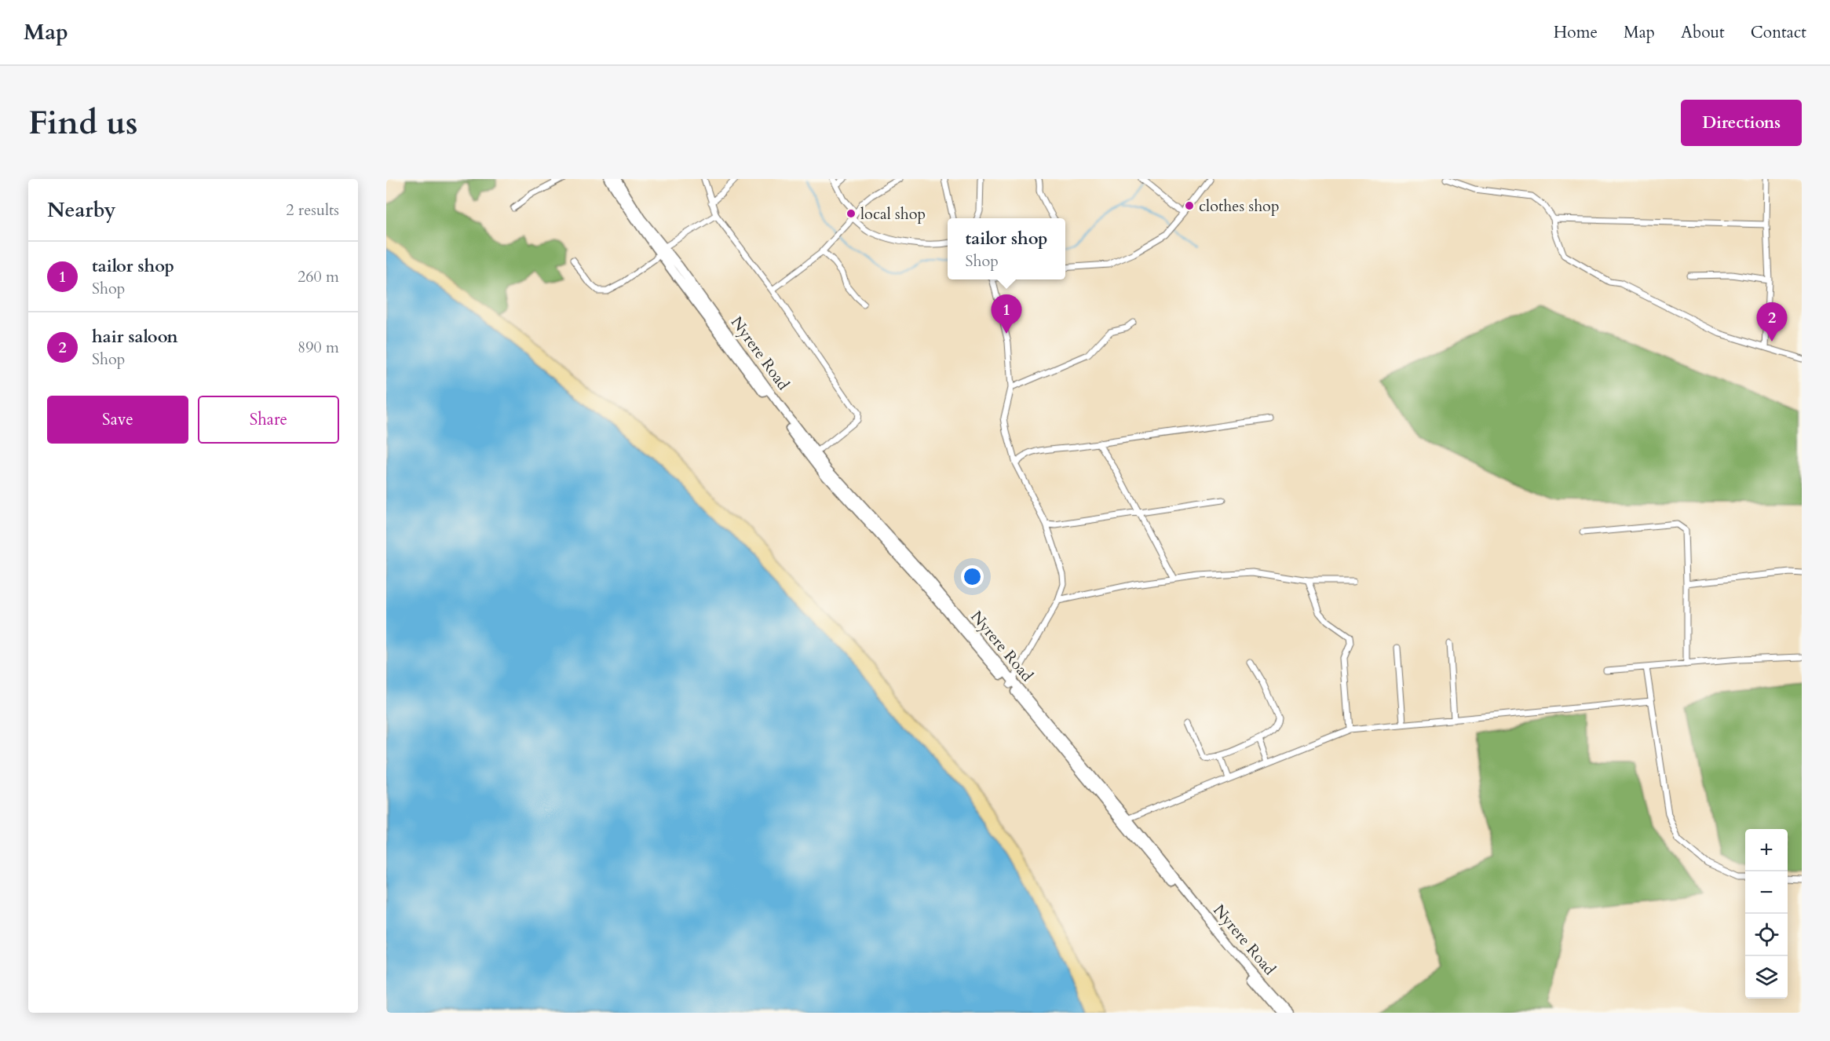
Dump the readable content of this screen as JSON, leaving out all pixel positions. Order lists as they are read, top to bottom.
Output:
{
  "streets": {
    "main road": ["Nyrere Road"]
  },
  "places": ["clothes shop", "local shop"],
  "page": {
    "header": "Map",
    "nav": [
      "Home",
      "Map",
      "About",
      "Contact"
    ],
    "buttons": [
      "Directions",
      ["Save", "Share"]
    ],
    "title": "Find us",
    "heading": ["Nearby", "2 results"],
    "popup": ["tailor shop", "Shop"],
    "list": [
      {
        "mark": "1",
        "name": "tailor shop",
        "note": "Shop",
        "value": "260 m"
      },
      {
        "mark": "2",
        "name": "hair saloon",
        "note": "Shop",
        "value": "890 m"
      }
    ],
    "pins": ["1", "2"],
    "map_buttons": ["+", "−"]
  }
}
